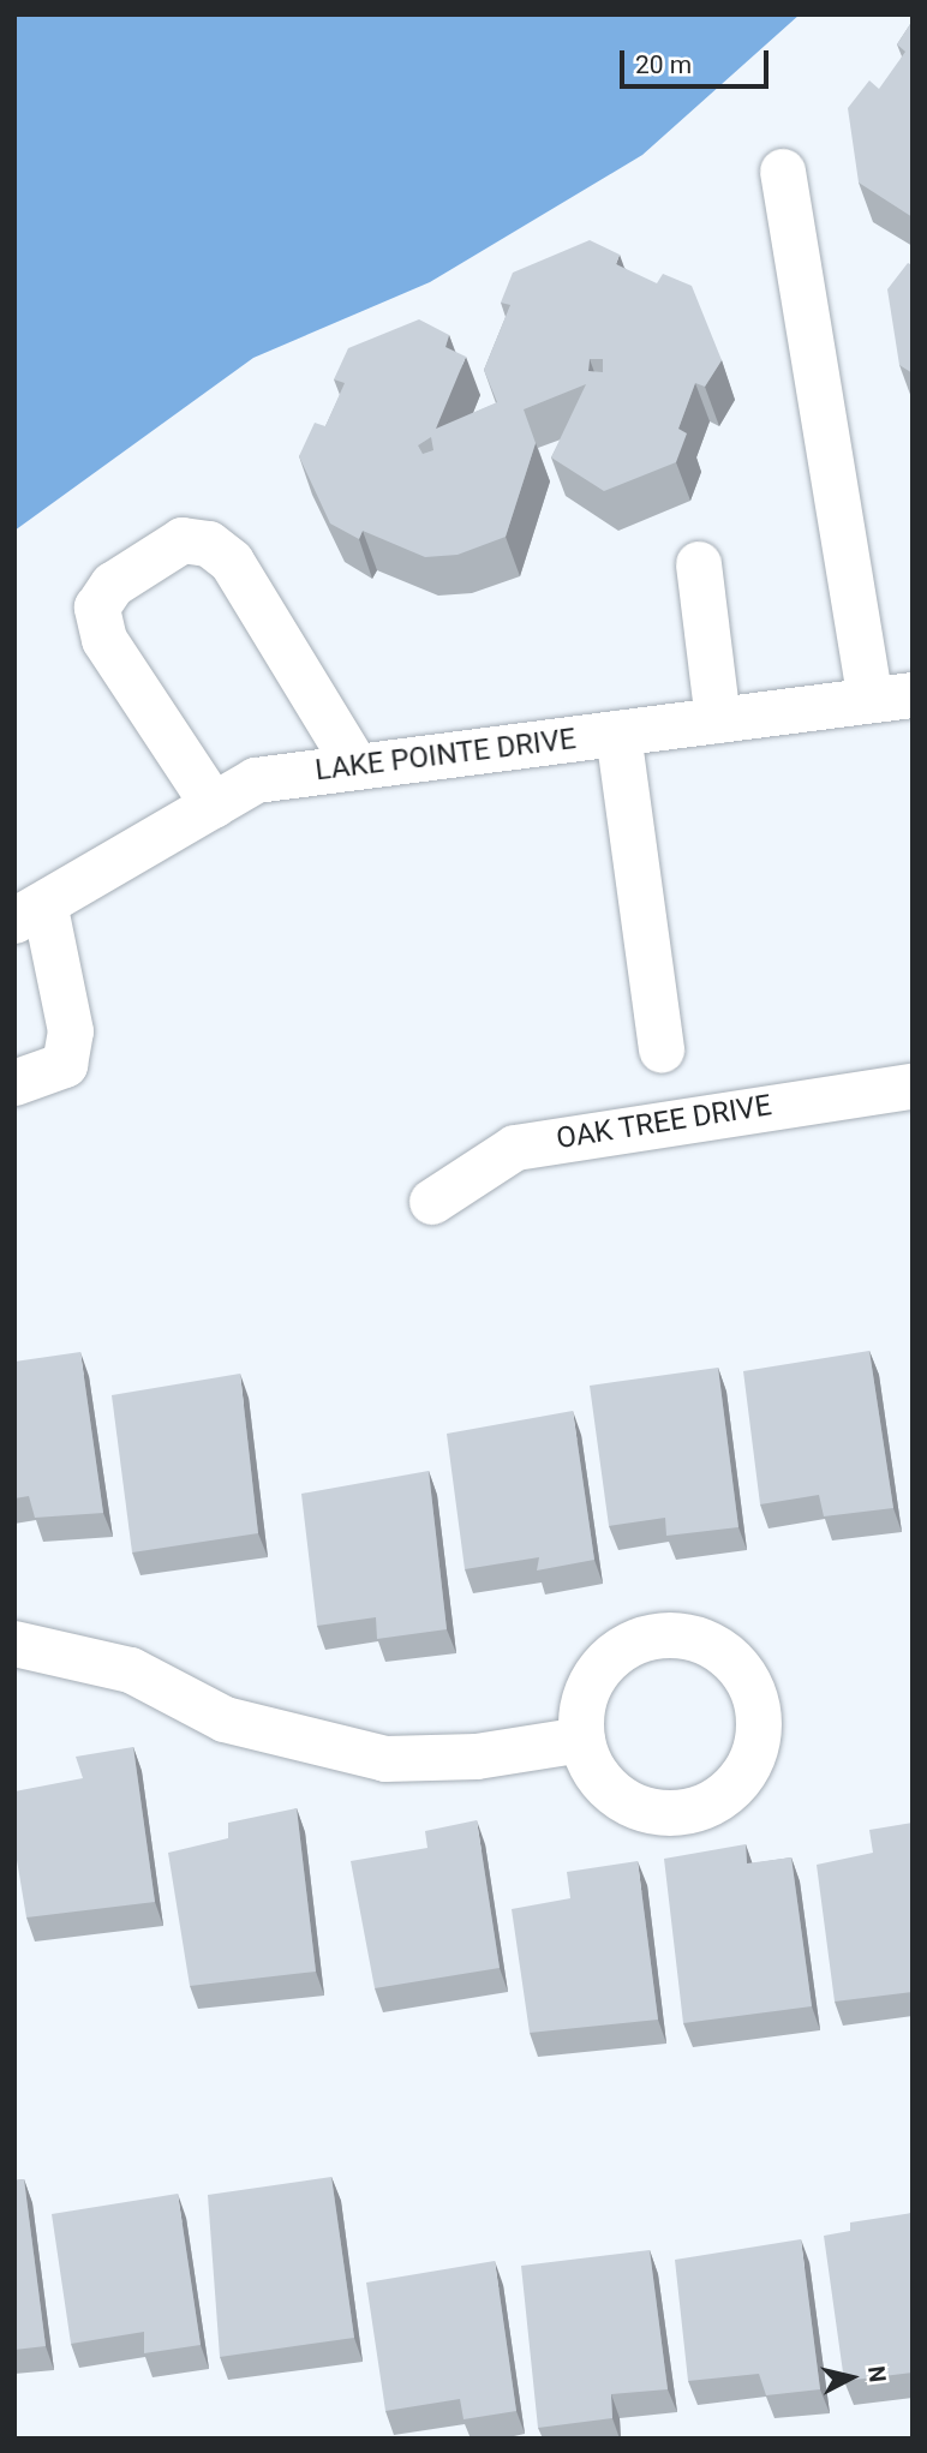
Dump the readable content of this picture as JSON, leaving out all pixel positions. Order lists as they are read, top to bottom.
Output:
{
  "streets": {
    "street": ["LAKE POINTE DRIVE", "OAK TREE DRIVE"]
  },
  "scale_bar": "20 m",
  "north": "right"
}
